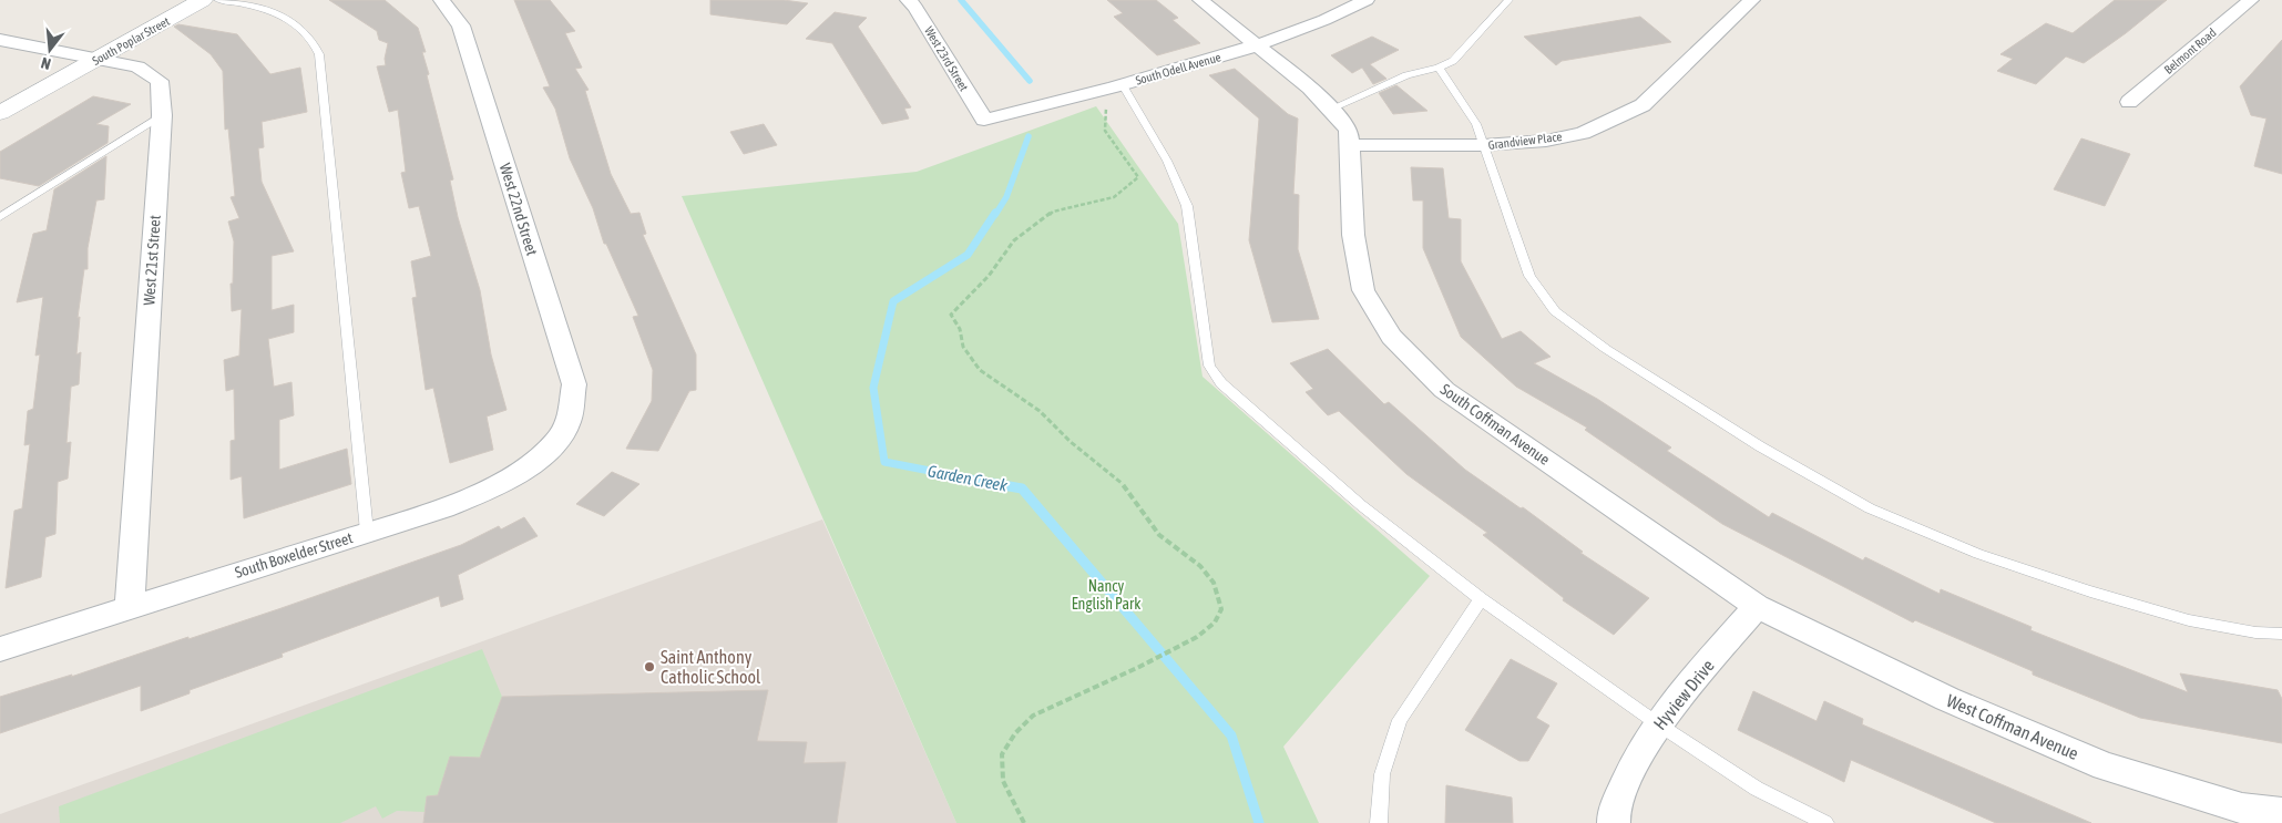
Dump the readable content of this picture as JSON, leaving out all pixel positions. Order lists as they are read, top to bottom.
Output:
{
  "streets": {
    "main road": ["South Poplar Street"],
    "street": [
      "Belmont Road",
      "West 23rd Street",
      "South Odell Avenue",
      "Grandview Place",
      "West 22nd Street",
      "West 21st Street",
      "South Coffman Avenue",
      "South Boxelder Street",
      "Hyview Drive",
      "West Coffman Avenue"
    ]
  },
  "crossings": [
    ["South Poplar Street", "West 21st Street"],
    ["West 23rd Street", "South Odell Avenue"],
    ["South Odell Avenue", "South Coffman Avenue"],
    ["Grandview Place", "South Coffman Avenue"],
    ["West 22nd Street", "South Boxelder Street"],
    ["West 21st Street", "South Boxelder Street"],
    ["South Coffman Avenue", "Hyview Drive"],
    ["South Coffman Avenue", "West Coffman Avenue"],
    ["Hyview Drive", "West Coffman Avenue"]
  ],
  "water": ["Garden Creek"],
  "parks": ["Nancy English Park"],
  "places": ["Saint Anthony Catholic School"],
  "north": "bottom"
}
